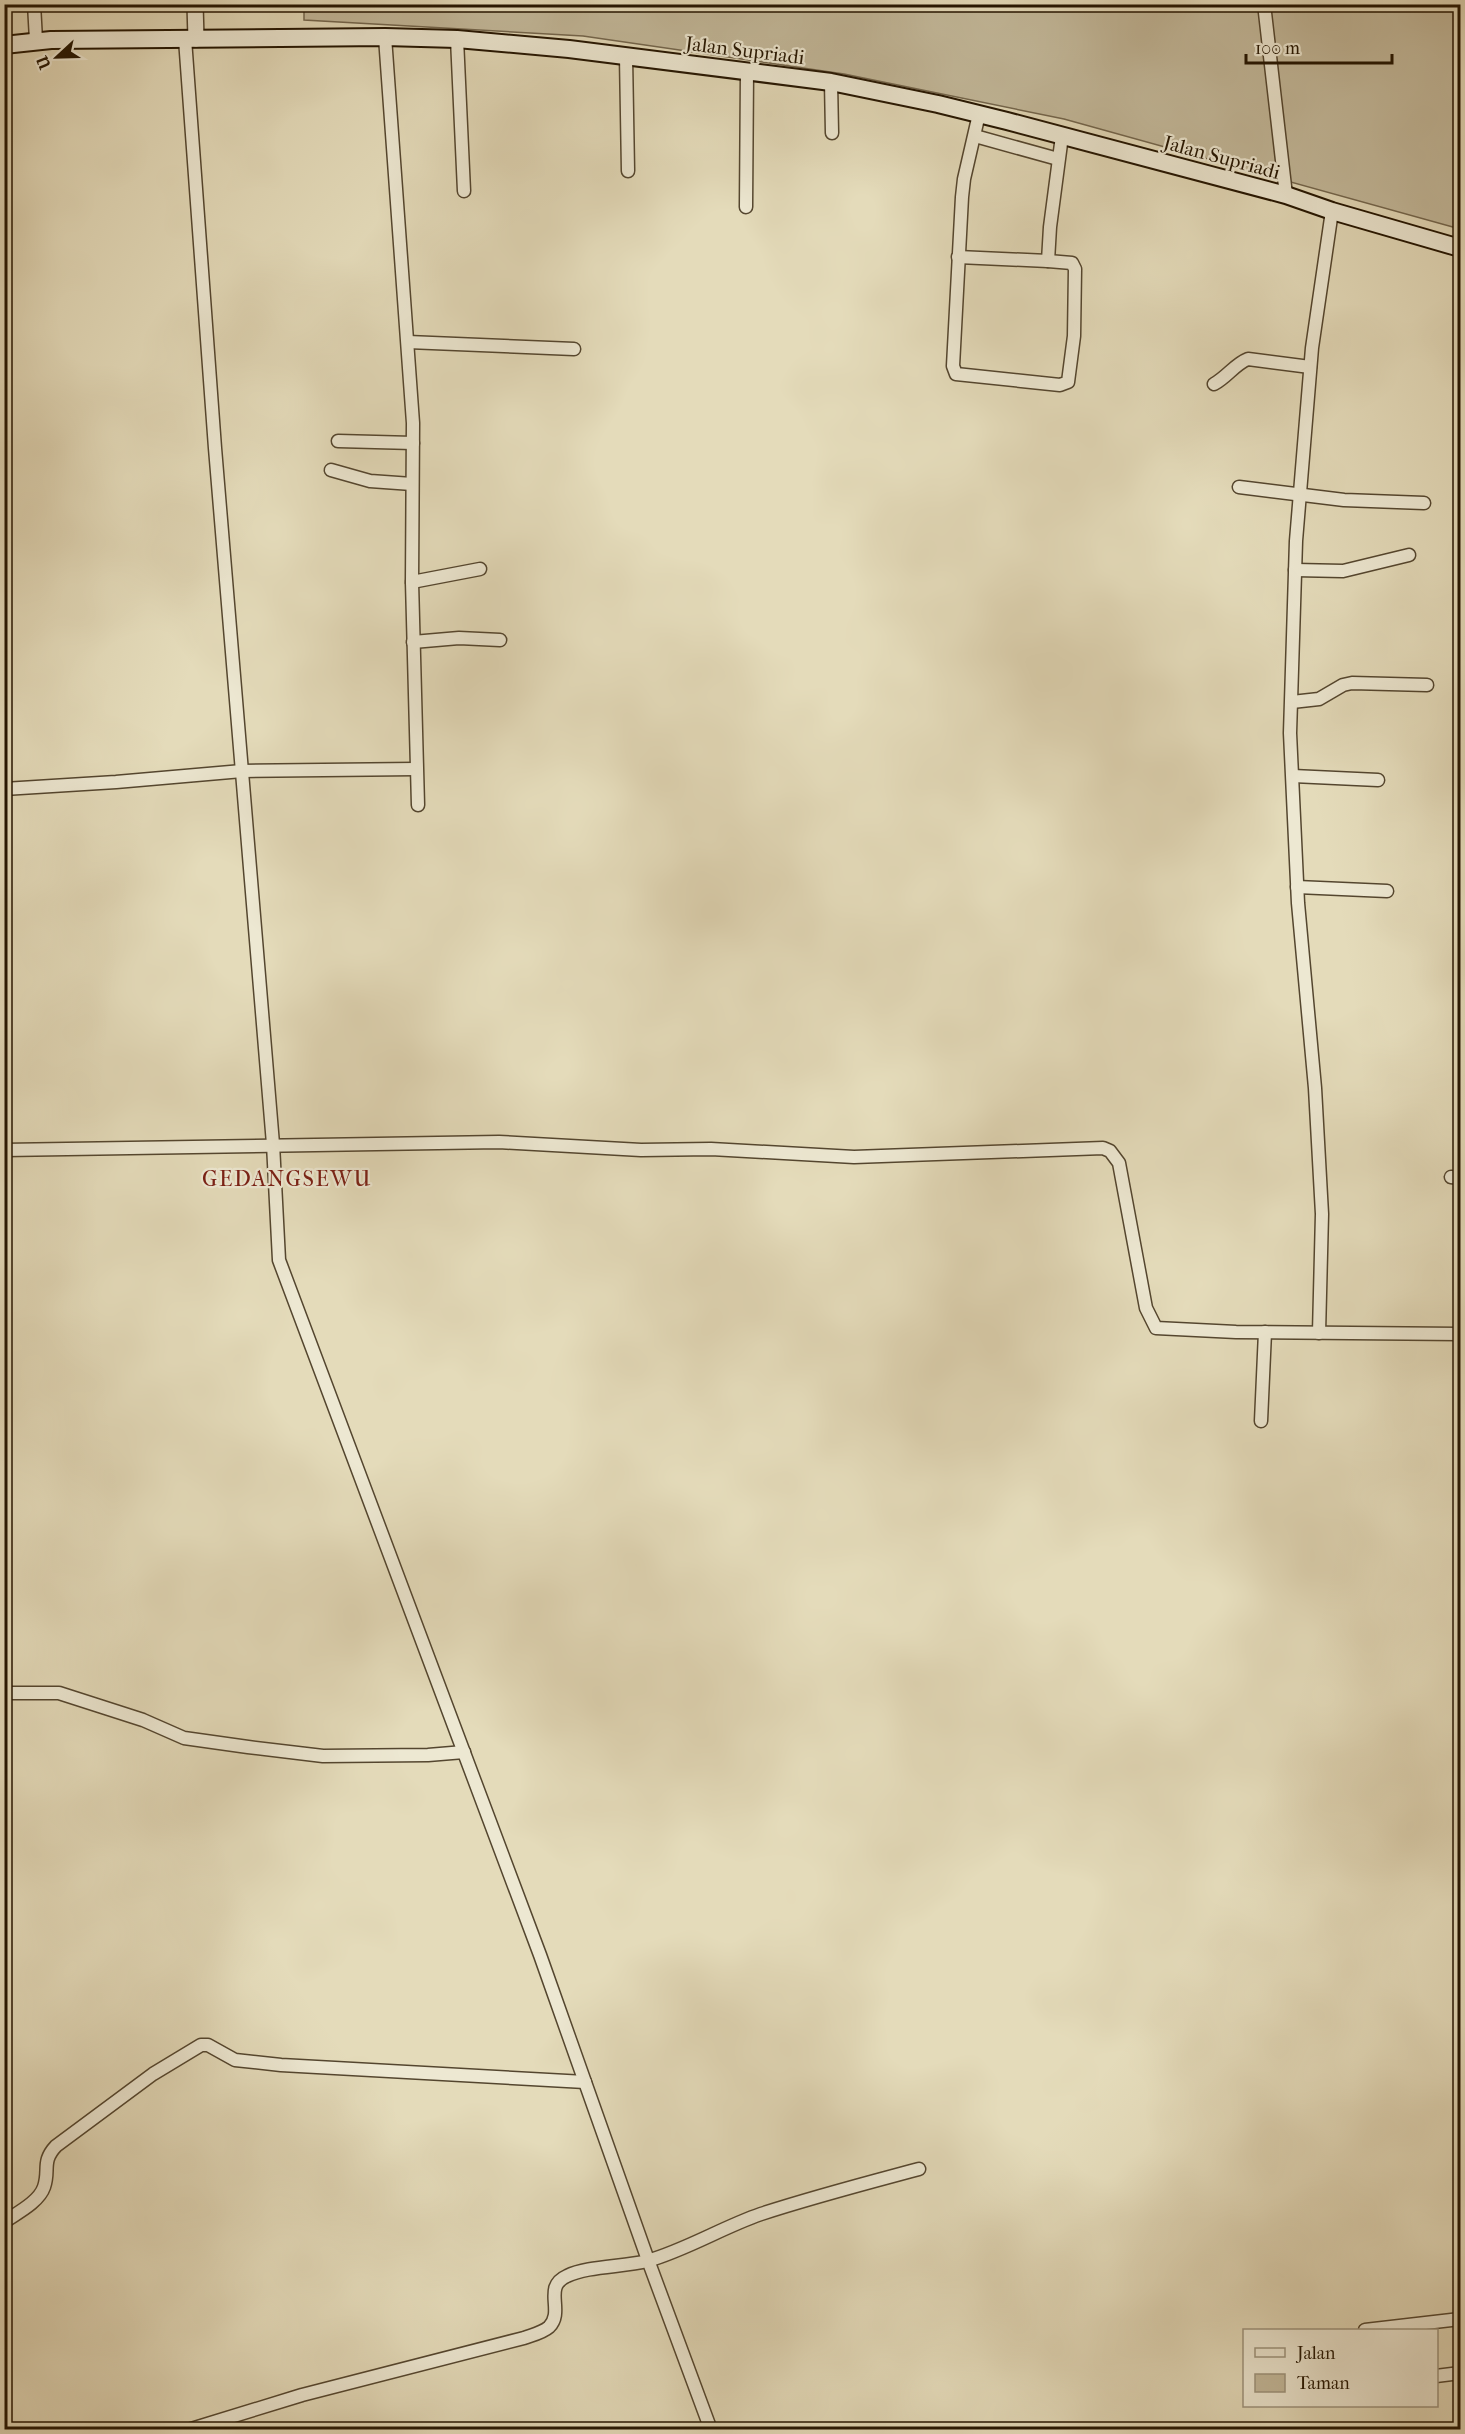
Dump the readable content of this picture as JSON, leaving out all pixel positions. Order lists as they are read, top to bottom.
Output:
{
  "streets": {
    "main road": ["Jalan Supriadi"]
  },
  "districts": ["GEDANGSEWU"],
  "legend": ["Jalan", "Taman"],
  "scale_bar": "100 m",
  "north": "left"
}
